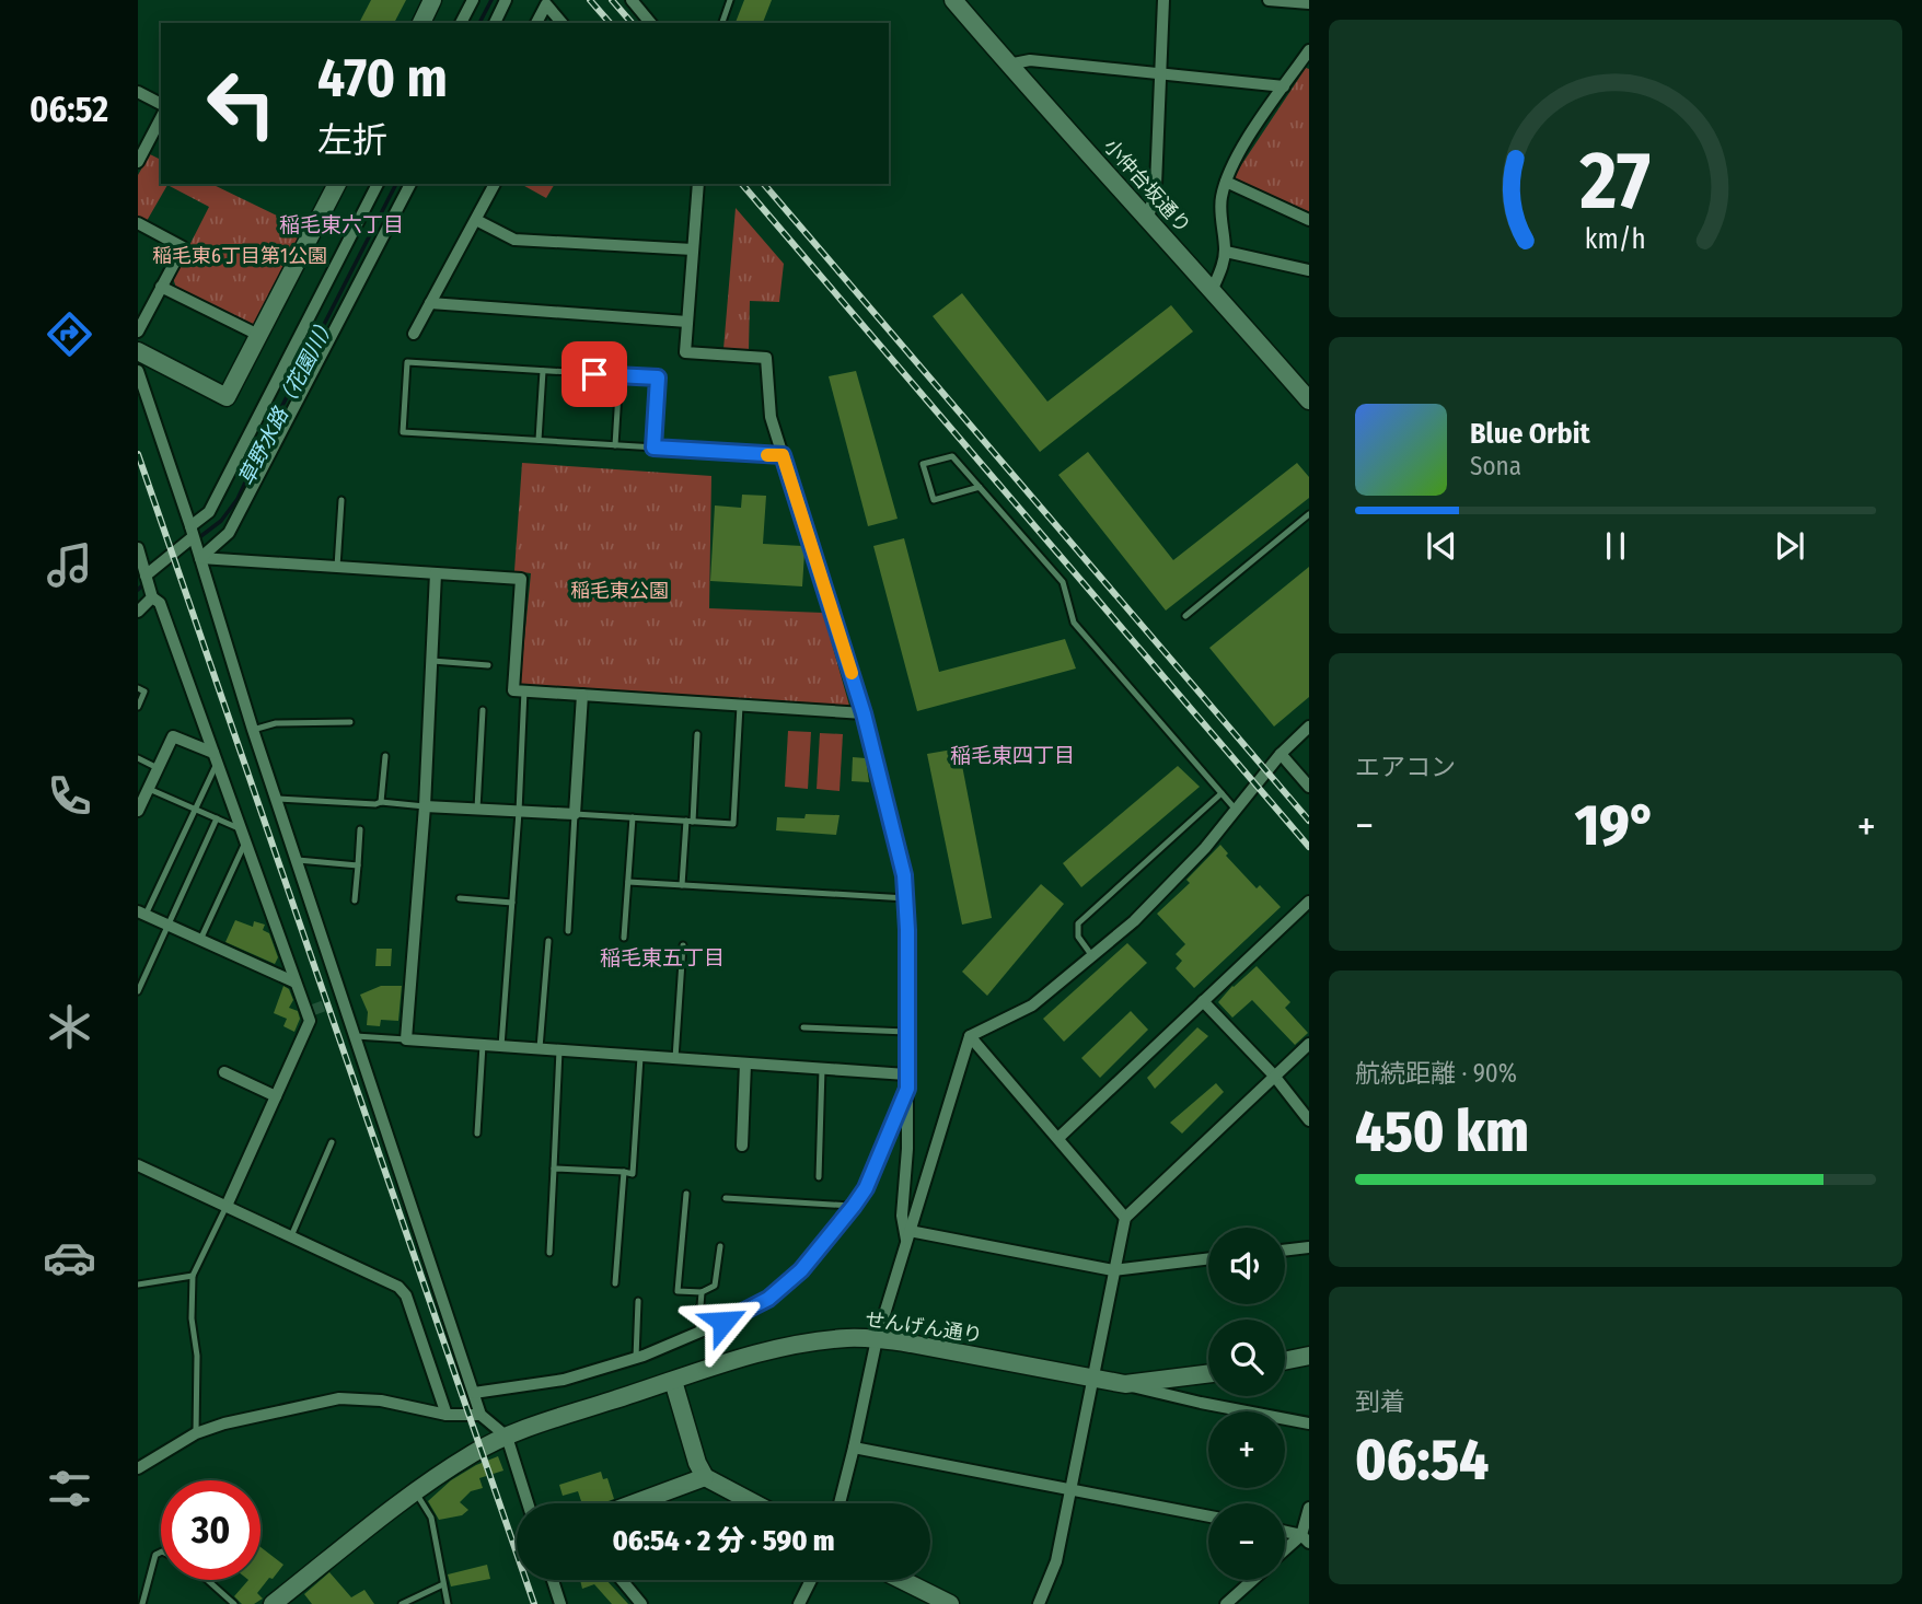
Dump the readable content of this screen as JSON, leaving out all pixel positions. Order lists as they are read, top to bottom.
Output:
{
  "streets": {
    "street": ["小仲台坂通り", "せんげん通り"]
  },
  "districts": ["稲毛東六丁目", "稲毛東四丁目", "稲毛東五丁目"],
  "water": ["草野水路（花園川）"],
  "parks": ["稲毛東6丁目第1公園", "稲毛東公園"],
  "page": {
    "tabs": "06:52",
    "turn": ["470 m", "左折"],
    "song": ["Blue Orbit", "Sona"],
    "tile": [
      "エアコン",
      ["航続距離 · 90%", "450 km"],
      ["到着", "06:54"]
    ],
    "heat": ["−", "19°", "+"],
    "map_buttons": ["+", "−"],
    "limit": "30",
    "trip": "06:54 · 2 分 · 590 m",
    "gauge": ["27", "km/h"]
  }
}
